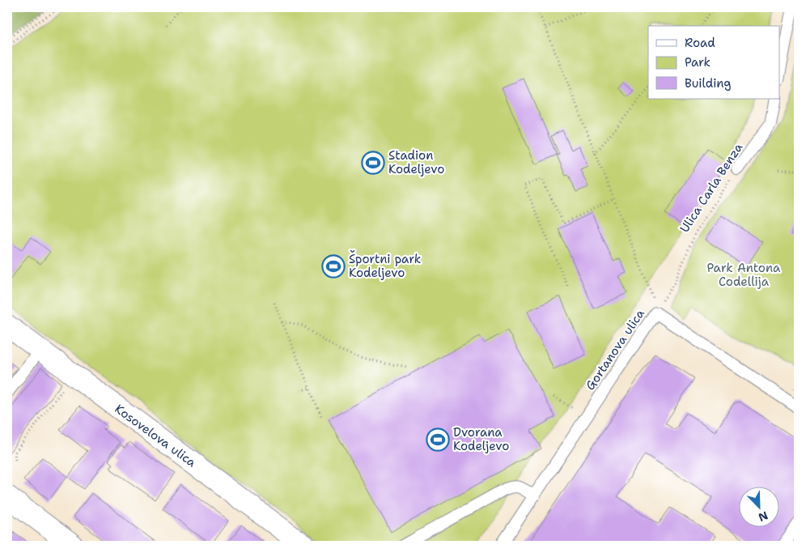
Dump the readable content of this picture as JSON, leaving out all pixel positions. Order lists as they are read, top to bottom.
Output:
{
  "streets": {
    "street": ["Kosovelova ulica"],
    "lane": ["Ulica Carla Benza", "Gortanova ulica"]
  },
  "crossings": [
    ["Ulica Carla Benza", "Gortanova ulica"]
  ],
  "parks": ["Park Antona Codellija"],
  "places": {
    "sports": ["Stadion Kodeljevo", "Športni park Kodeljevo", "Dvorana Kodeljevo"]
  },
  "legend": ["Road", "Park", "Building"],
  "north": "bottom right"
}
